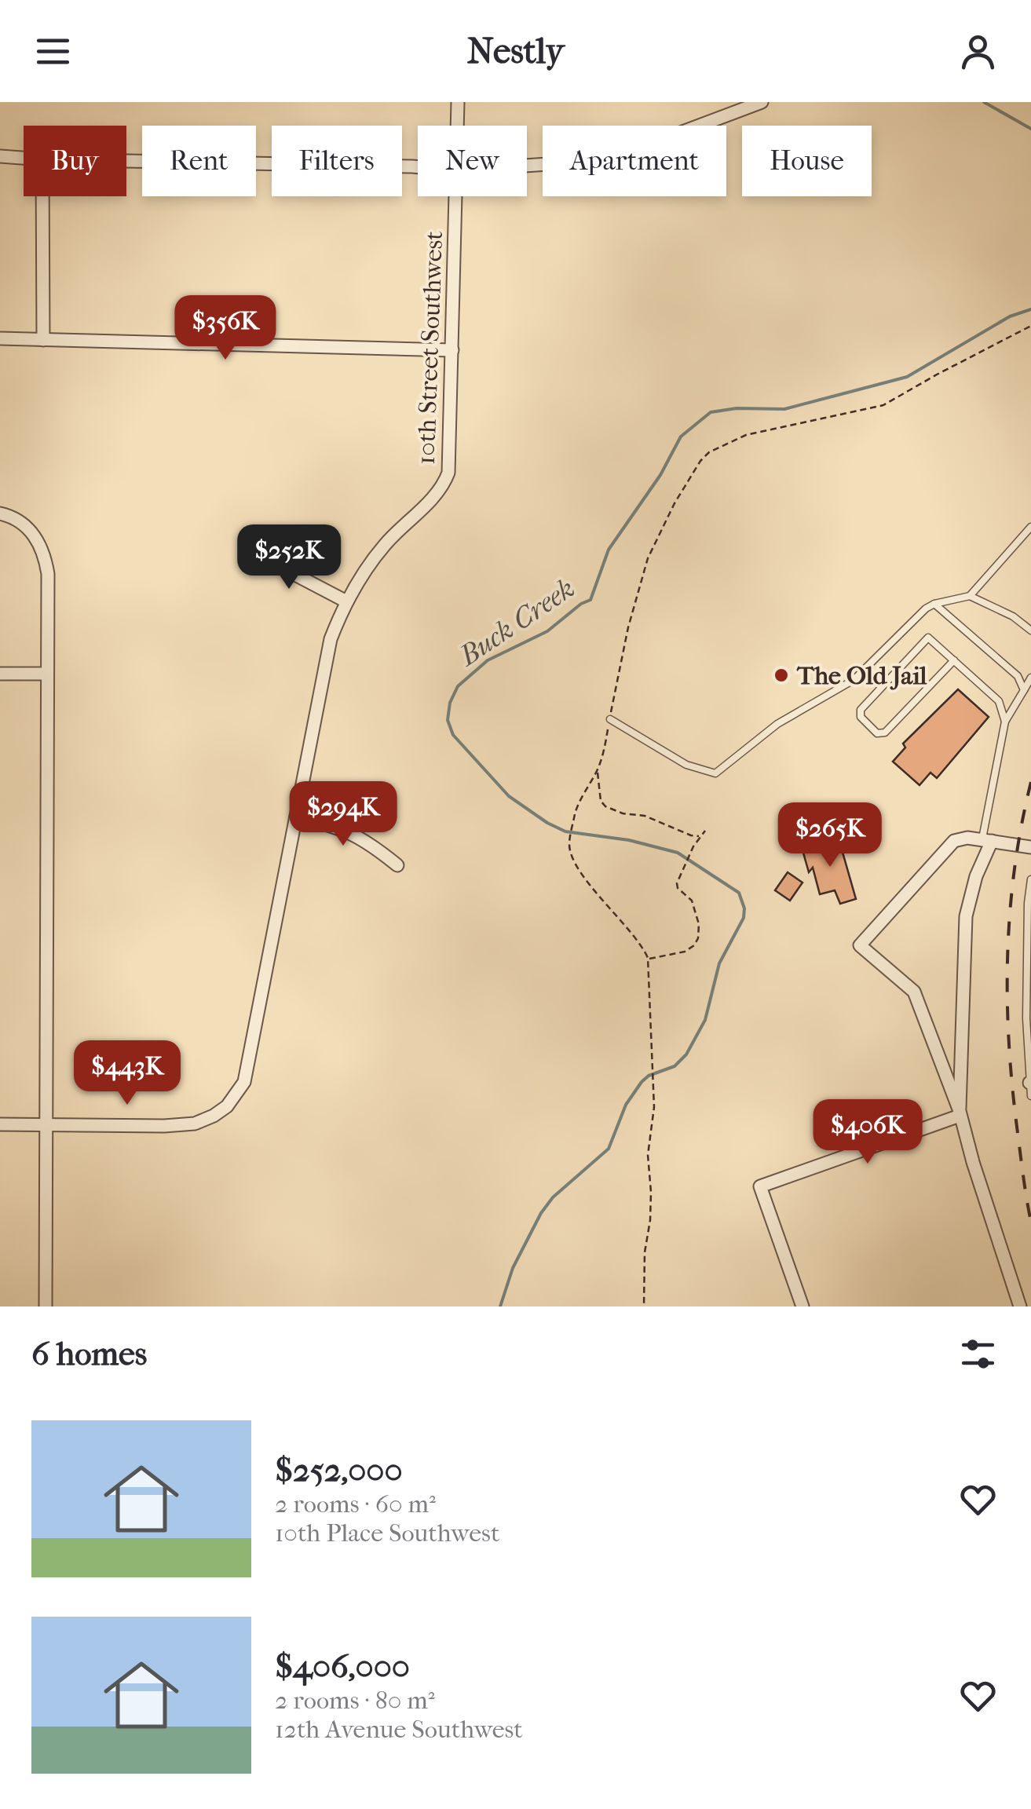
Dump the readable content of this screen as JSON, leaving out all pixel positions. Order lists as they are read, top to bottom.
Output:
{
  "streets": {
    "street": ["10th Street Southwest"]
  },
  "water": ["Buck Creek"],
  "places": ["The Old Jail"],
  "page": {
    "header": "Nestly",
    "chip": [
      "Buy",
      "Rent",
      "Filters",
      "New",
      "Apartment",
      "House"
    ],
    "price": [
      "$356K",
      "$252K",
      "$294K",
      "$265K",
      "$443K",
      "$406K"
    ],
    "heading": "6 homes",
    "list": [
      {
        "name": "$252,000",
        "note": "2 rooms · 60 m² · 10th Place Southwest"
      },
      {
        "name": "$406,000",
        "note": "2 rooms · 80 m² · 12th Avenue Southwest"
      }
    ]
  }
}
